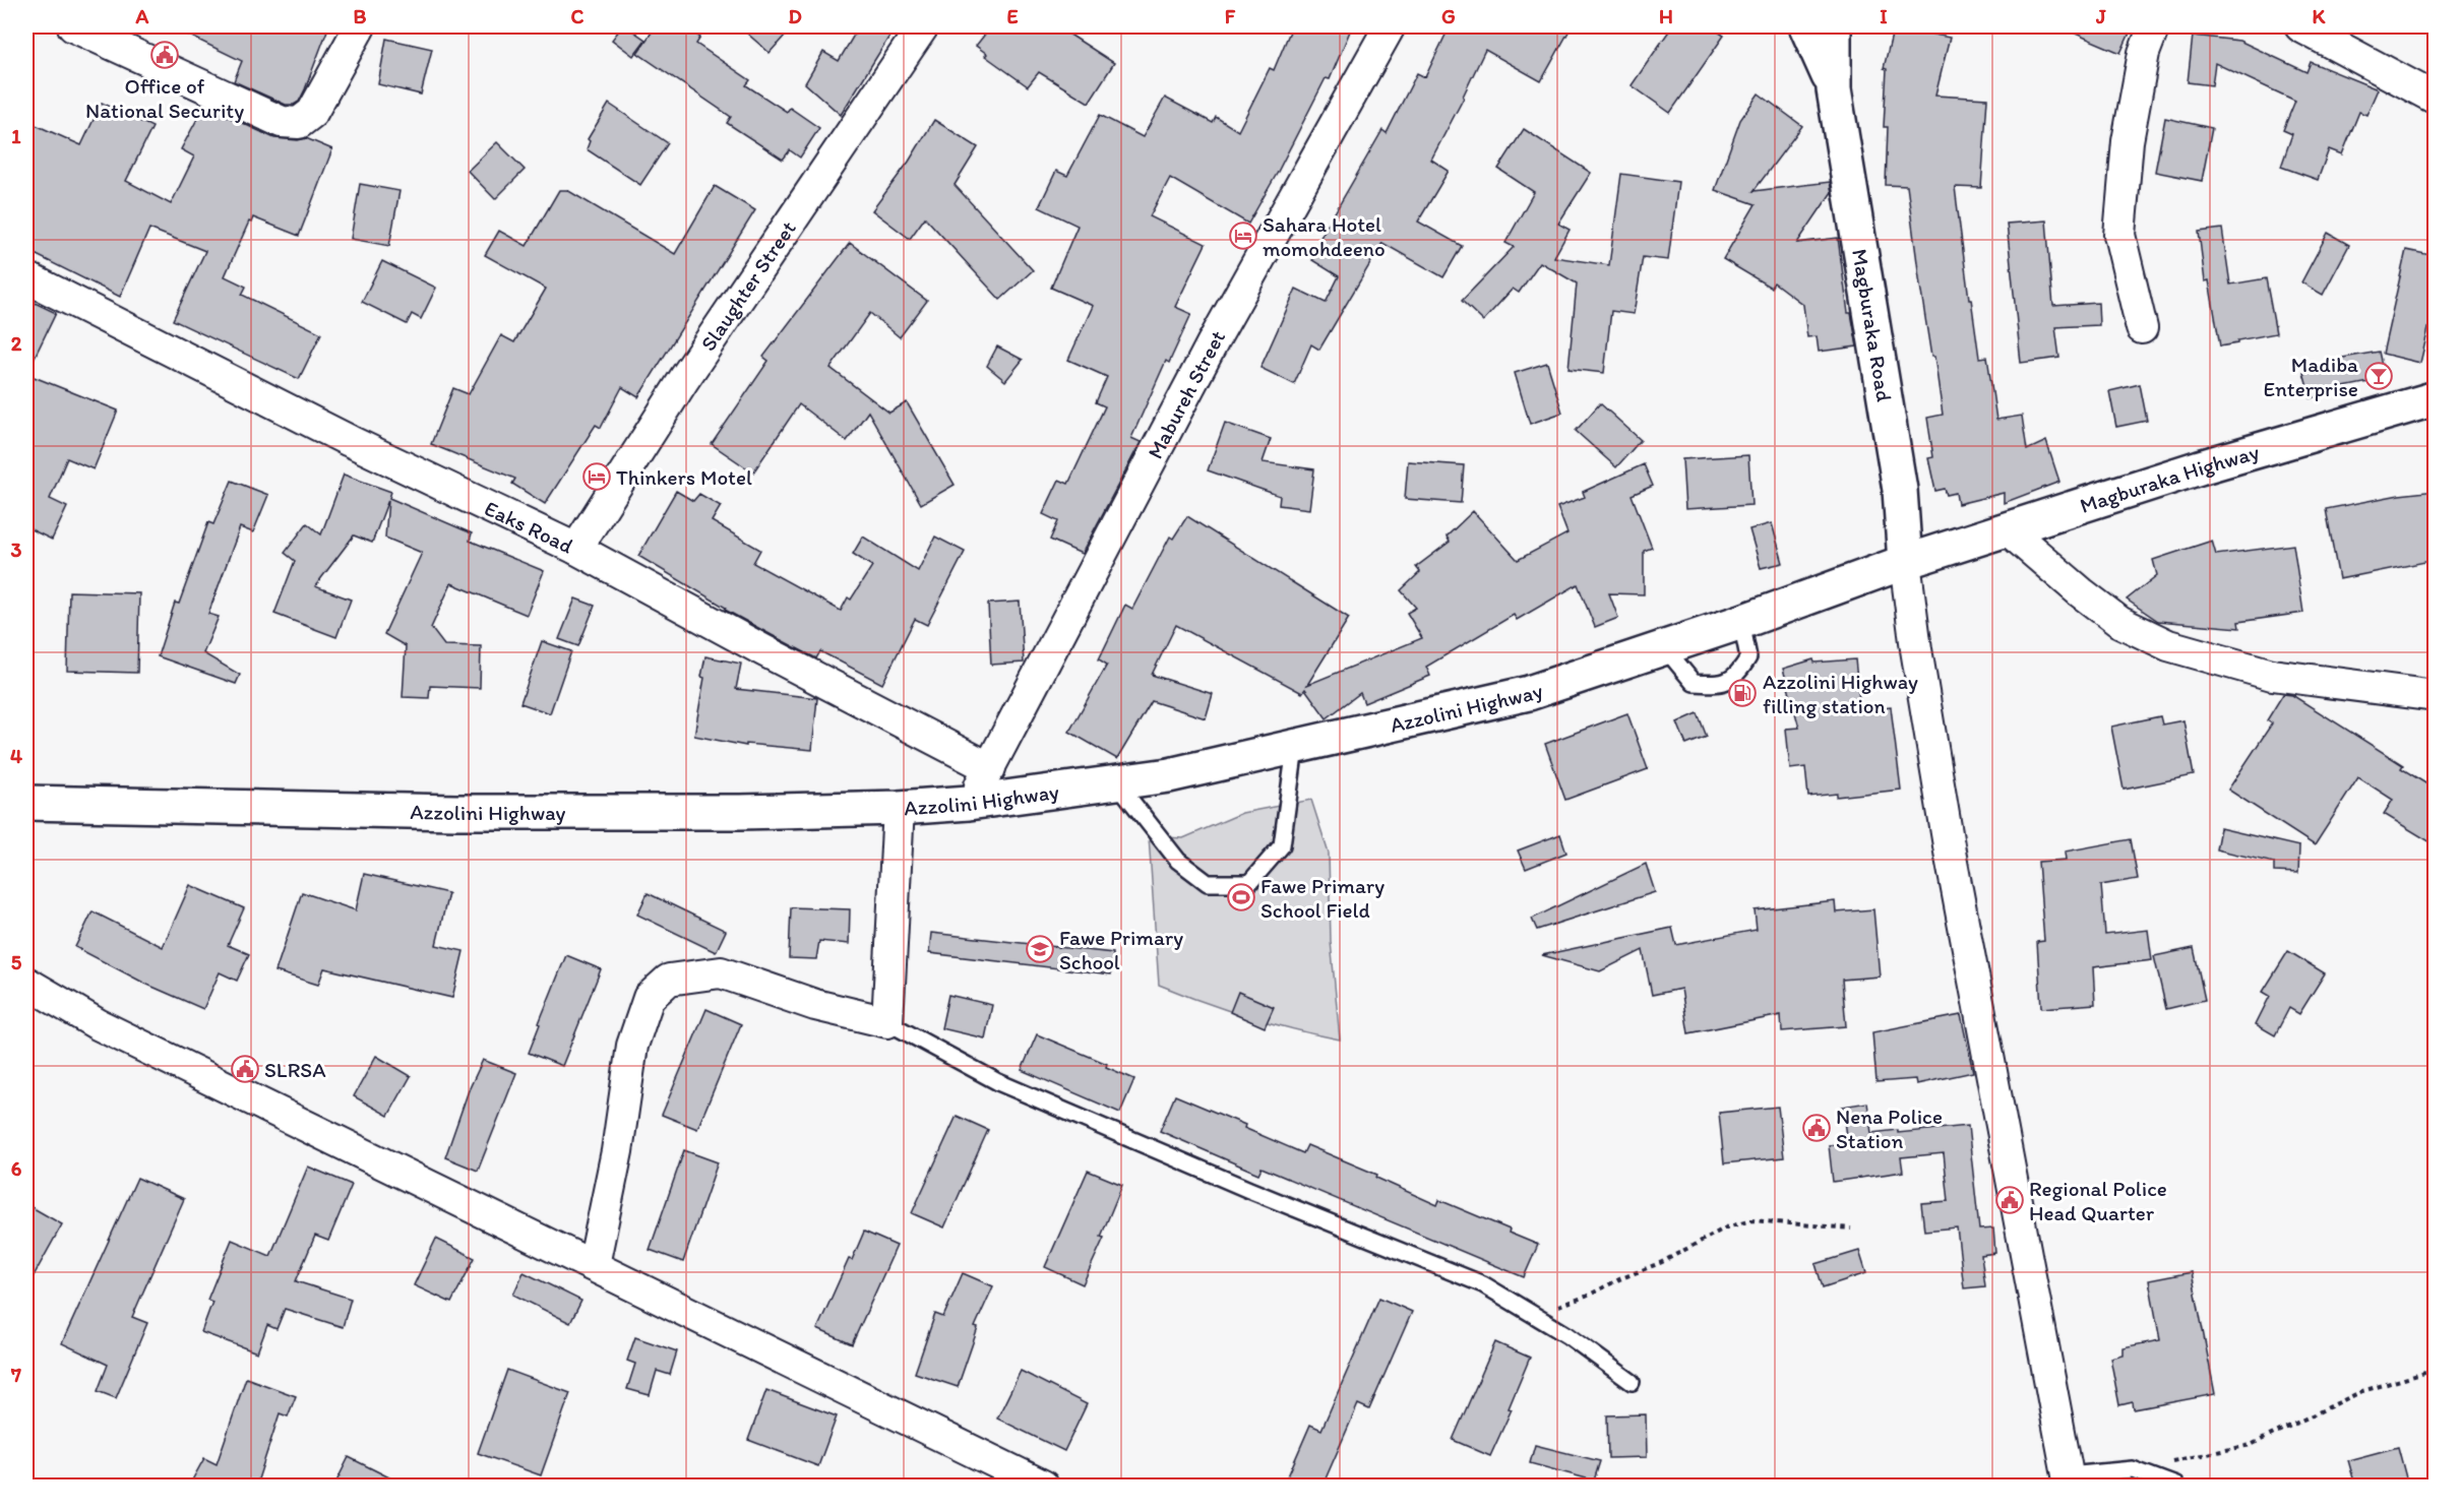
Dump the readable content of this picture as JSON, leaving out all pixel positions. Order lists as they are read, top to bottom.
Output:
{
  "streets": {
    "main road": ["Magburaka Road", "Magburaka Highway", "Azzolini Highway"],
    "street": ["Slaughter Street", "Mabureh Street", "Eaks Road"]
  },
  "crossings": [
    ["Slaughter Street", "Eaks Road"],
    ["Magburaka Road", "Magburaka Highway"],
    ["Magburaka Road", "Azzolini Highway"],
    ["Mabureh Street", "Eaks Road"],
    ["Magburaka Highway", "Azzolini Highway"]
  ],
  "places": {
    "public building": [
      "Office of National Security",
      "SLRSA",
      "Nena Police Station",
      "Regional Police Head Quarter"
    ],
    "hotel": ["Sahara Hotel momohdeeno", "Thinkers Motel"],
    "bar": ["Madiba Enterprise"],
    "fuel station": ["Azzolini Highway filling station"],
    "sports": ["Fawe Primary School Field"],
    "school or university": ["Fawe Primary School"]
  },
  "grid": {
    "columns": [
      "A",
      "B",
      "C",
      "D",
      "E",
      "F",
      "G",
      "H",
      "I",
      "J",
      "K"
    ],
    "rows": [
      "1",
      "2",
      "3",
      "4",
      "5",
      "6",
      "7"
    ]
  }
}
